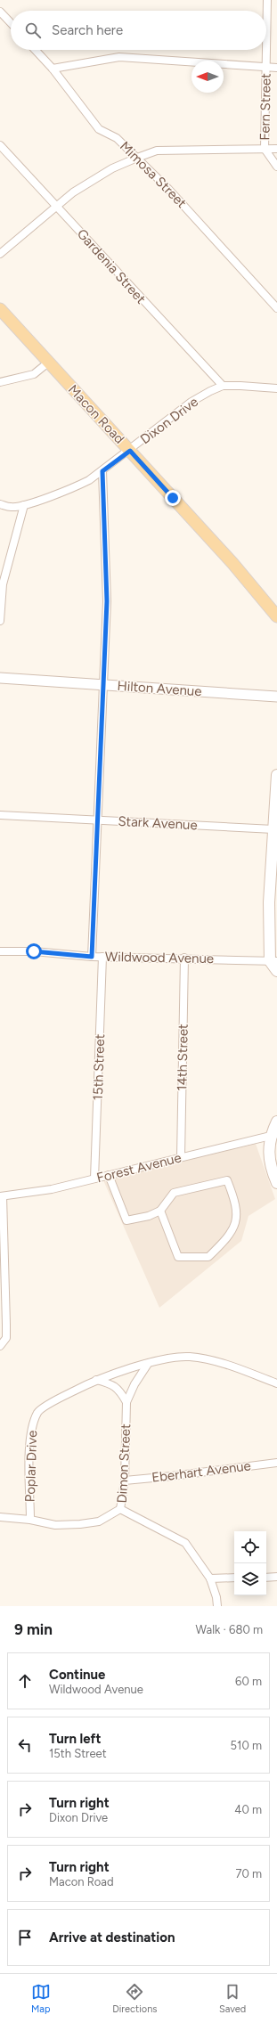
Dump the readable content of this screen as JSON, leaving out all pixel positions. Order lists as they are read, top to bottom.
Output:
{
  "streets": {
    "main road": ["Macon Road"],
    "street": [
      "Fern Street",
      "Mimosa Street",
      "Gardenia Street",
      "Dixon Drive",
      "Hilton Avenue",
      "Stark Avenue",
      "Wildwood Avenue",
      "14th Street",
      "15th Street",
      "Forest Avenue",
      "Dimon Street",
      "Poplar Drive",
      "Eberhart Avenue"
    ]
  },
  "crossings": [
    ["Gardenia Street", "Dixon Drive"],
    ["Macon Road", "Dixon Drive"],
    ["Wildwood Avenue", "14th Street"],
    ["Wildwood Avenue", "15th Street"],
    ["14th Street", "Forest Avenue"],
    ["15th Street", "Forest Avenue"],
    ["Dimon Street", "Poplar Drive"],
    ["Dimon Street", "Eberhart Avenue"]
  ],
  "north": "left",
  "page": {
    "search": "Search here",
    "heading": ["9 min", "Walk · 680 m"],
    "list": [
      ["Continue", "Wildwood Avenue", "60 m"],
      ["Turn left", "15th Street", "510 m"],
      ["Turn right", "Dixon Drive", "40 m"],
      ["Turn right", "Macon Road", "70 m"],
      "Arrive at destination"
    ],
    "nav": ["Map", "Directions", "Saved"]
  }
}
